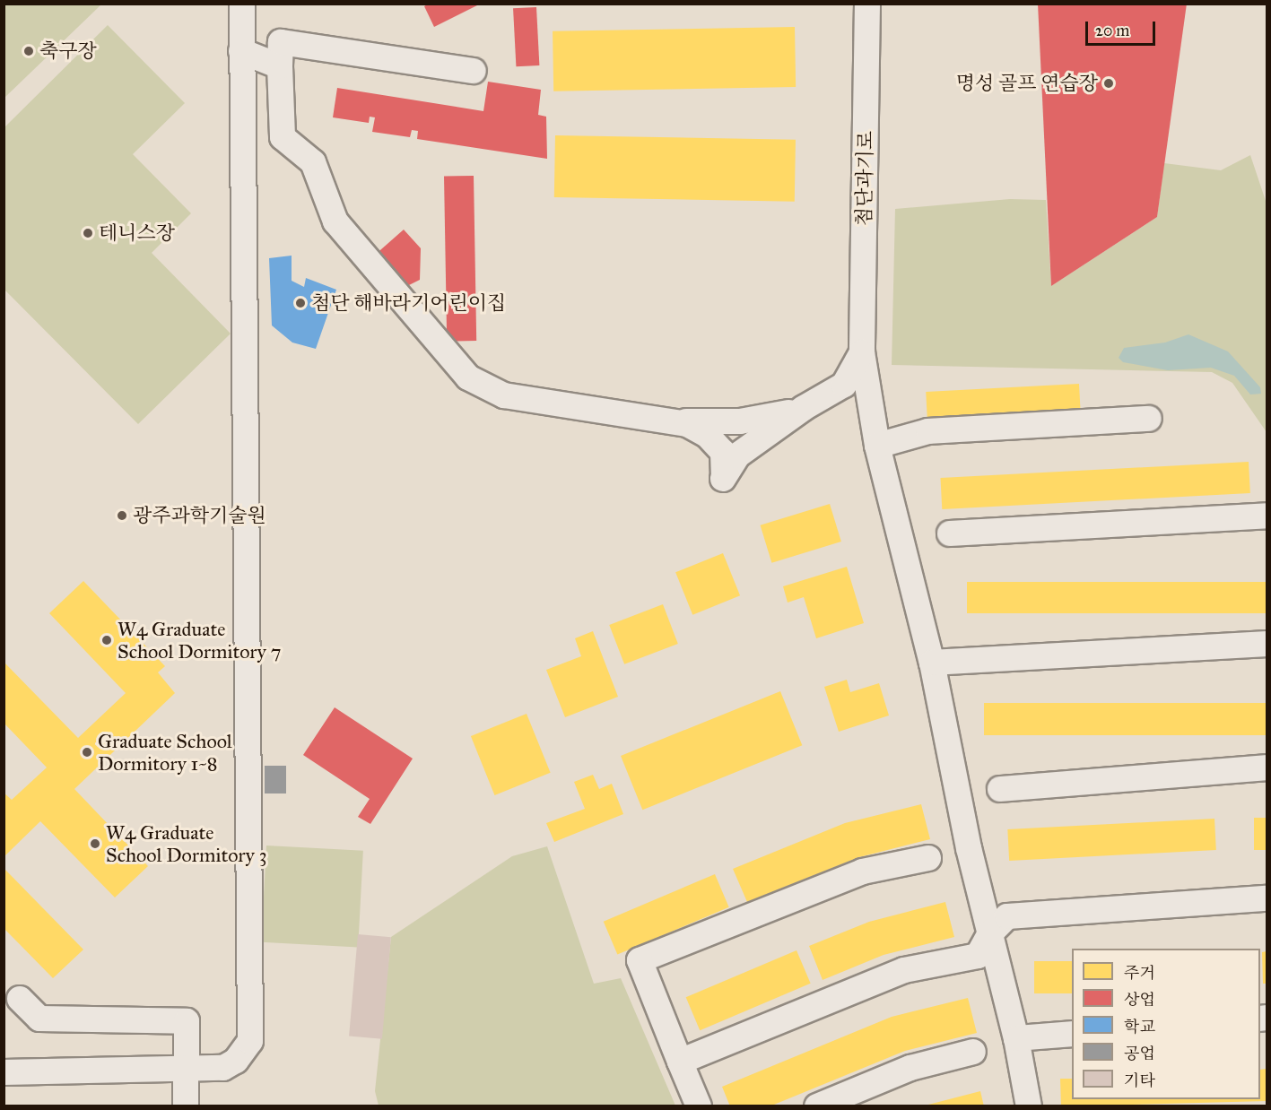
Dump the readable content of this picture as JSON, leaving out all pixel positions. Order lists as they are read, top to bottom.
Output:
{
  "streets": {
    "street": ["첨단과기로"]
  },
  "places": [
    "축구장",
    "명성 골프 연습장",
    "테니스장",
    "첨단 해바라기어린이집",
    "광주과학기술원",
    "W4 Graduate School Dormitory 7",
    "Graduate School Dormitory 1~8",
    "W4 Graduate School Dormitory 3"
  ],
  "legend": [
    "주거",
    "상업",
    "학교",
    "공업",
    "기타"
  ],
  "scale_bar": "20 m"
}
